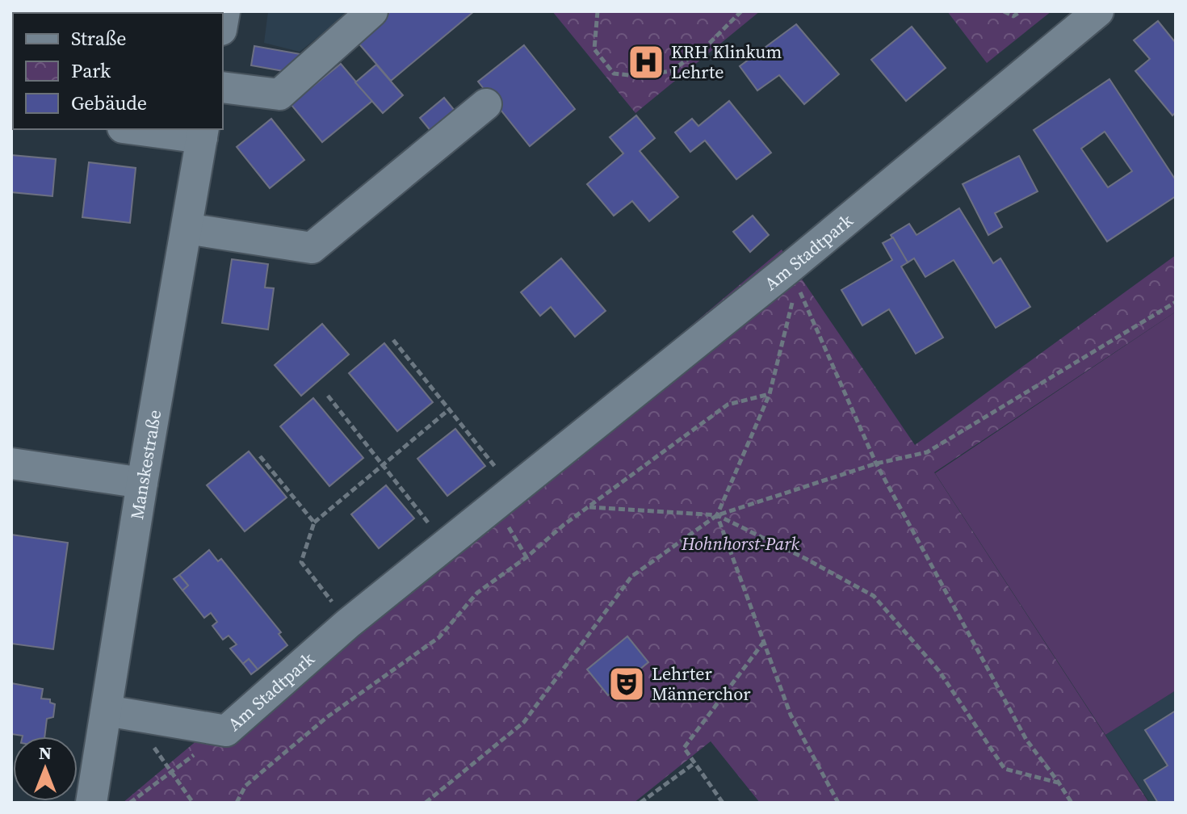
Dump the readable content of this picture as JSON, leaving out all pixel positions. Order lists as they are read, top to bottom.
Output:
{
  "streets": {
    "street": ["Am Stadtpark", "Manskestraße"]
  },
  "crossings": [
    ["Am Stadtpark", "Manskestraße"]
  ],
  "parks": ["Hohnhorst-Park"],
  "places": {
    "hospital": ["KRH Klinkum Lehrte"],
    "theatre": ["Lehrter Männerchor"]
  },
  "legend": ["Straße", "Park", "Gebäude"],
  "north": "top"
}
